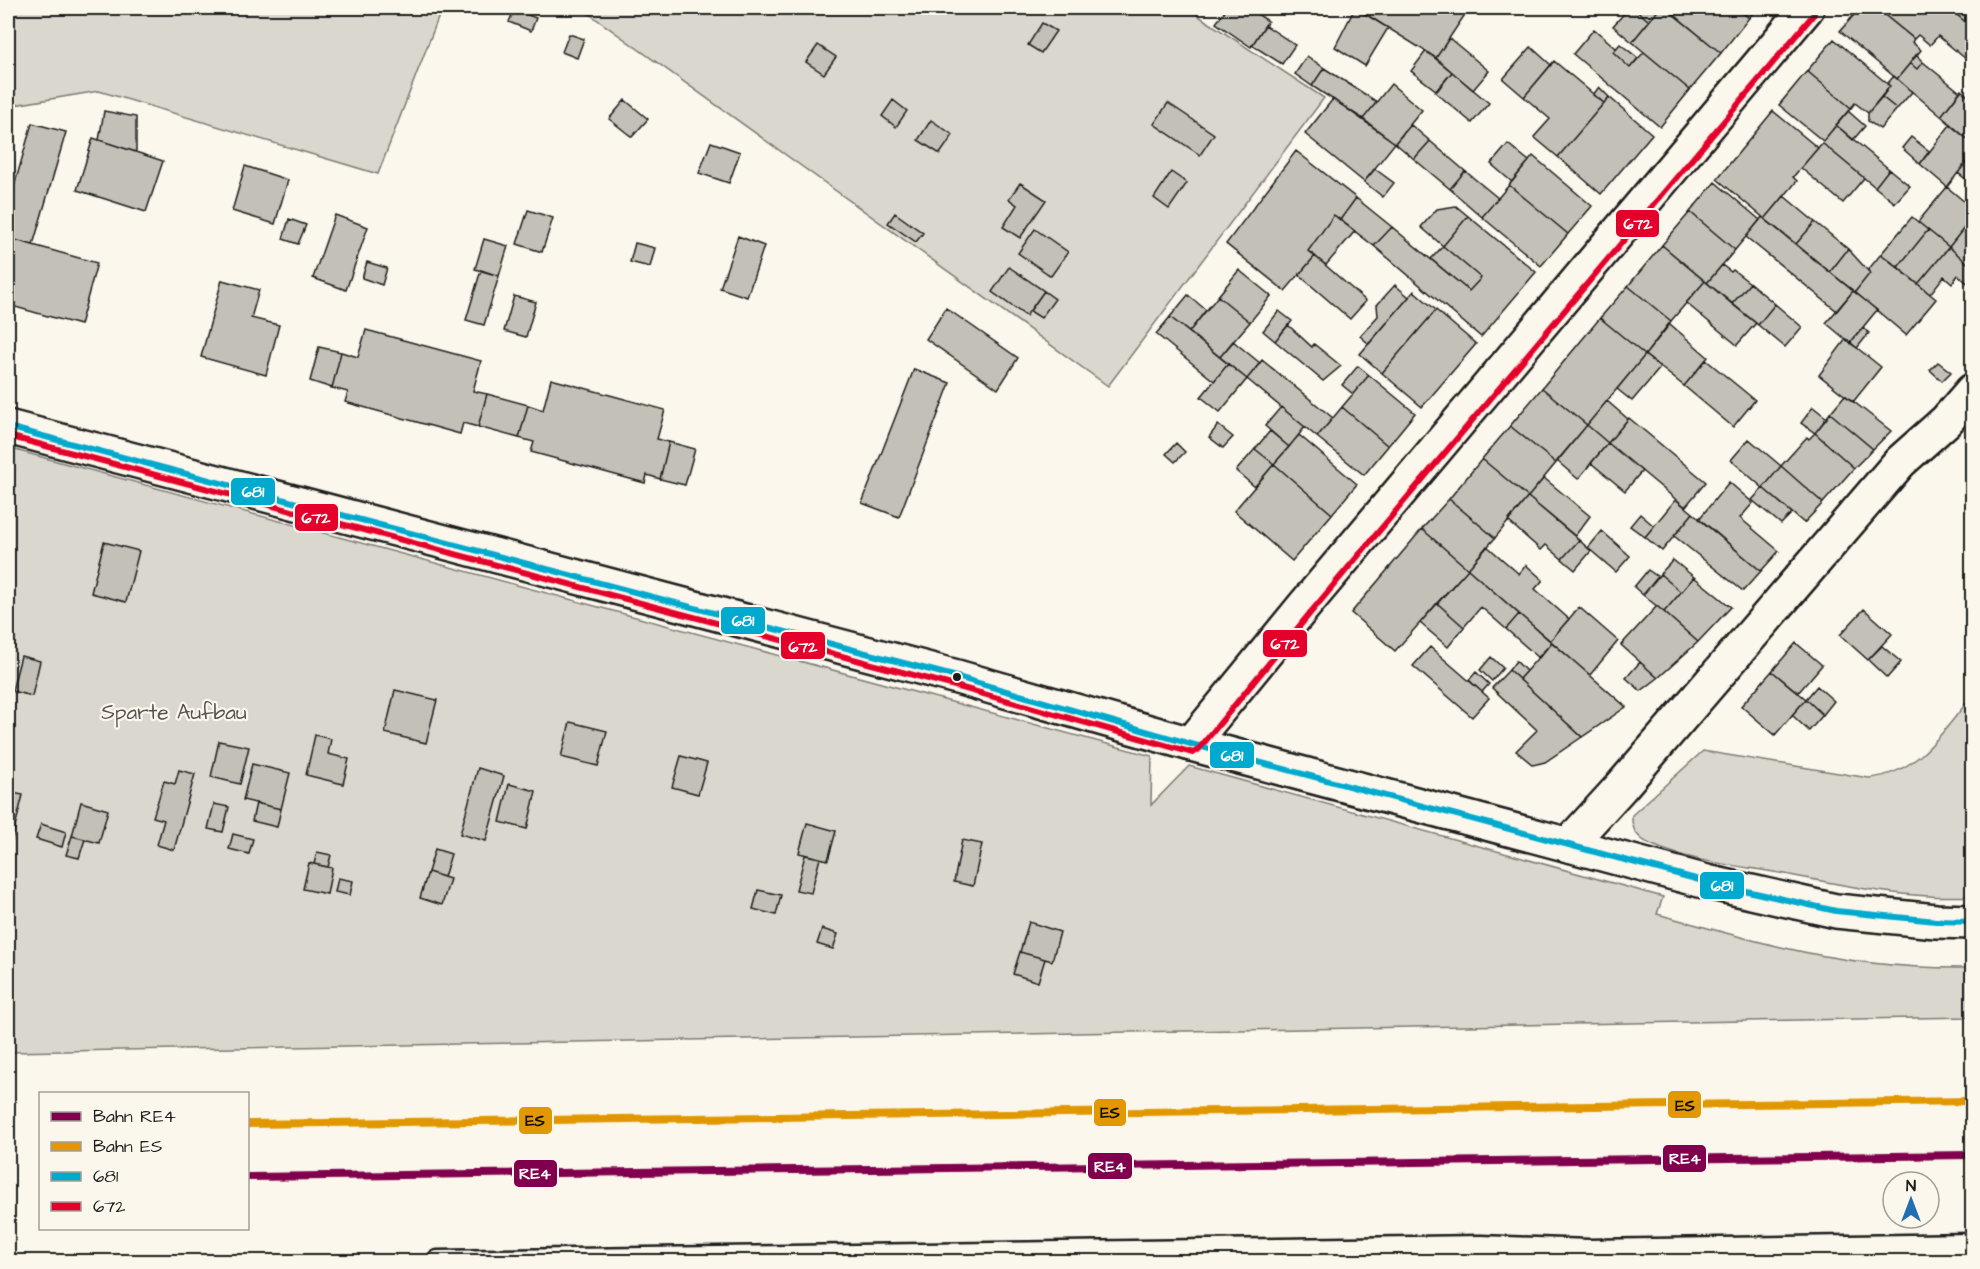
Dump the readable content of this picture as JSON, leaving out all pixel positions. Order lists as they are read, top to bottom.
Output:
{
  "parks": ["Sparte Aufbau"],
  "lines": [
    "transit line 672",
    "transit line 681",
    "rail line ES",
    "rail line RE4"
  ],
  "legend": [
    "Bahn RE4",
    "Bahn ES",
    "681",
    "672"
  ],
  "north": "top"
}
